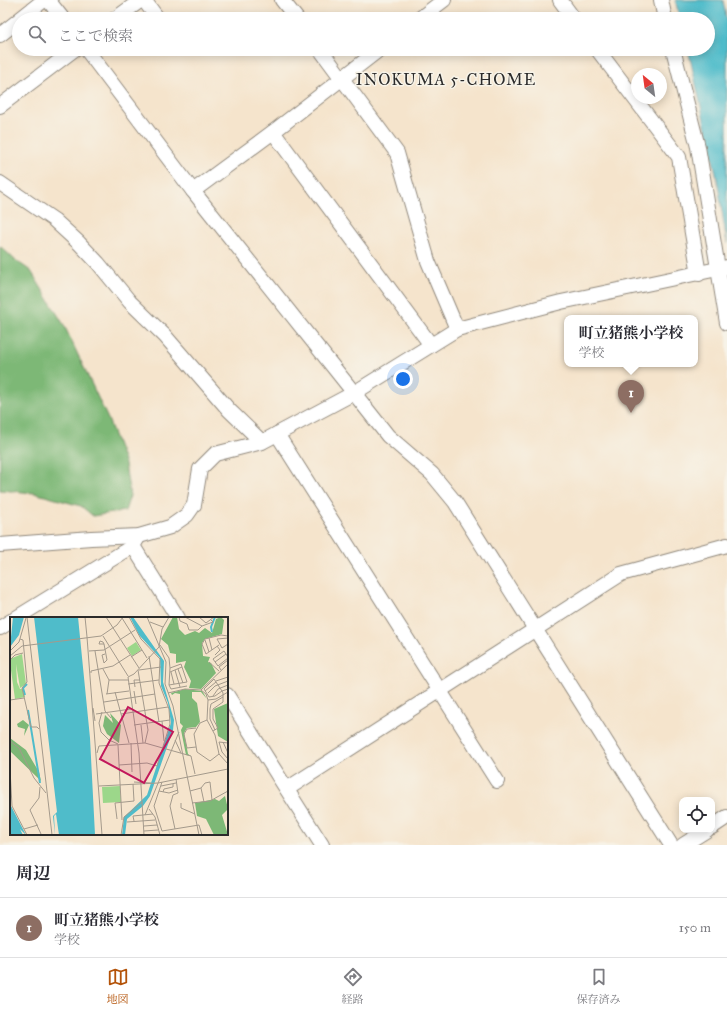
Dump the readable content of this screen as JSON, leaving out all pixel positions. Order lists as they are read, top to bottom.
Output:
{
  "districts": ["INOKUMA 5-CHOME"],
  "north": "top left",
  "page": {
    "search": "ここで検索",
    "popup": ["町立猪熊小学校", "学校"],
    "pins": "1",
    "heading": "周辺",
    "list": [
      {
        "mark": "1",
        "name": "町立猪熊小学校",
        "note": "学校",
        "value": "150 m"
      }
    ],
    "nav": ["地図", "経路", "保存済み"]
  }
}
